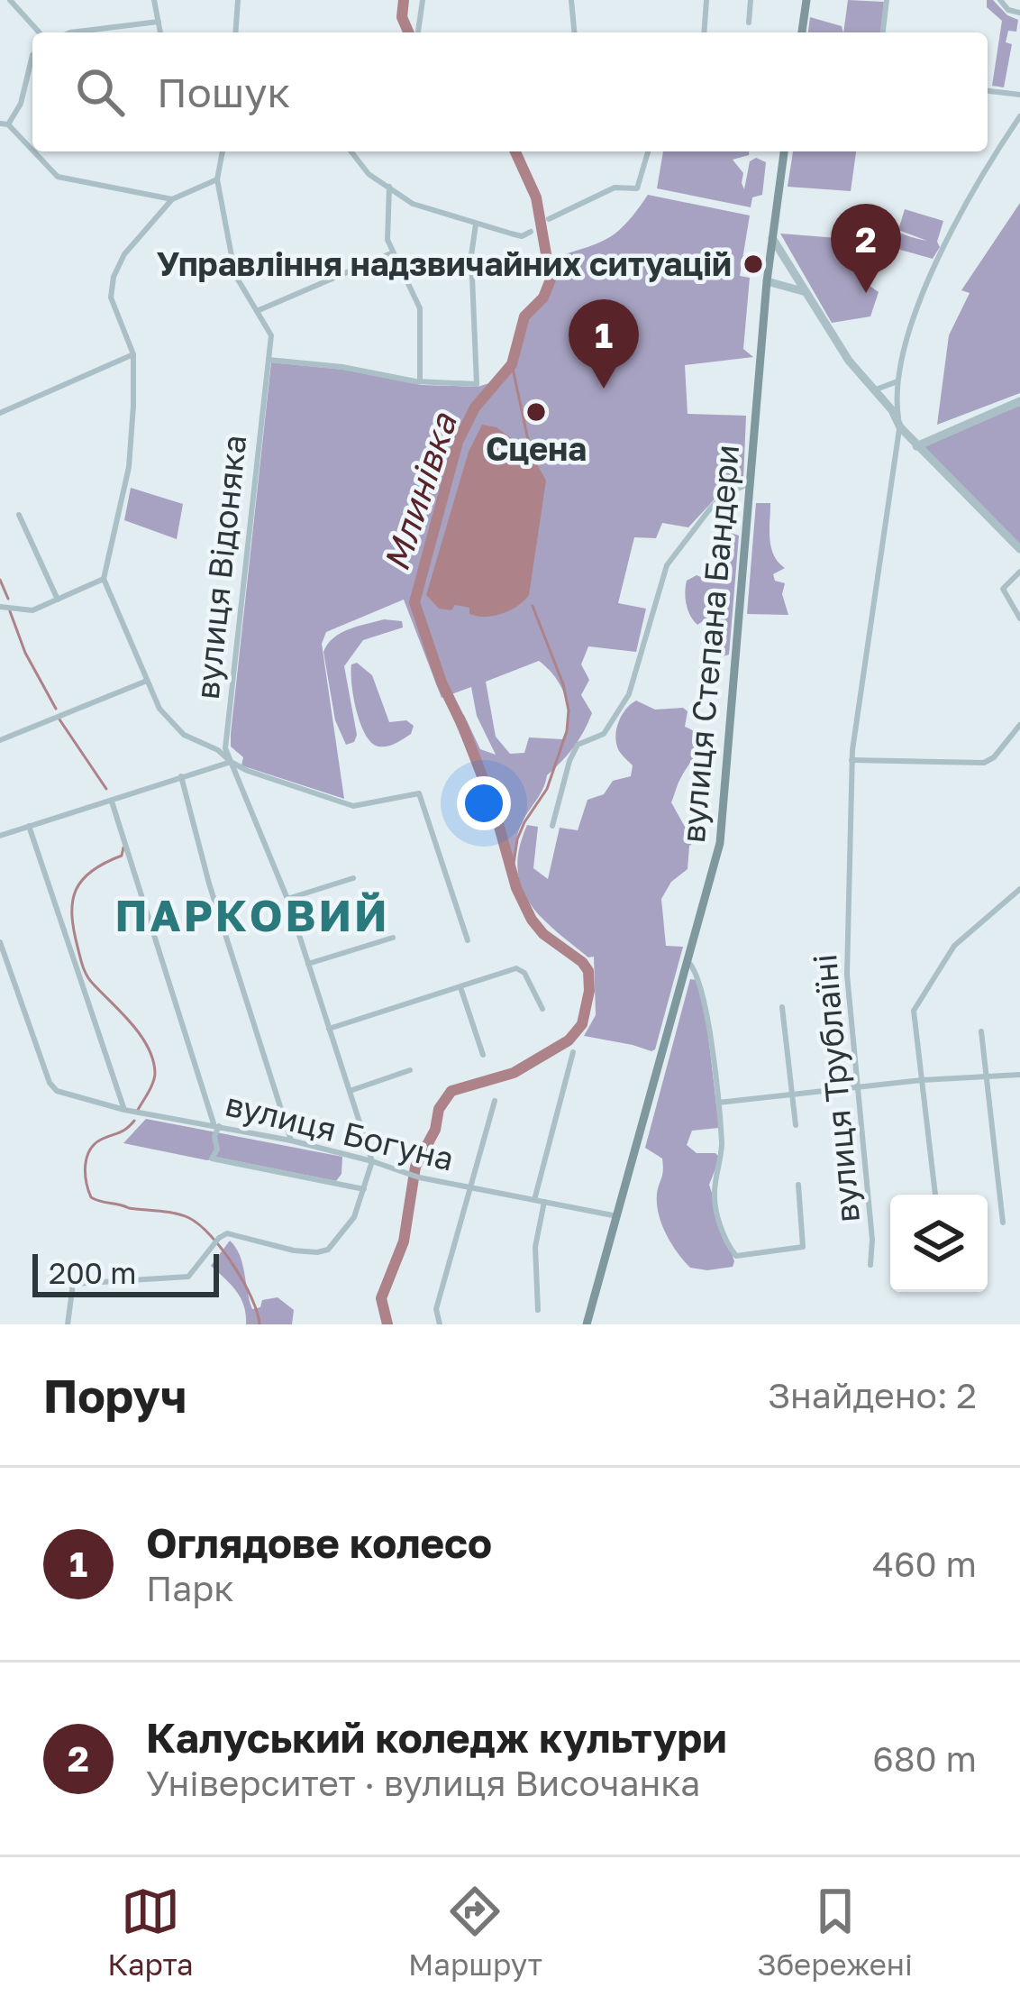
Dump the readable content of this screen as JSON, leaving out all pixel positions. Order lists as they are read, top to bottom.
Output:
{
  "streets": {
    "main road": ["вулиця Степана Бандери"],
    "street": ["вулиця Відоняка", "вулиця Трублаїні", "вулиця Богуна"]
  },
  "crossings": [
    ["вулиця Степана Бандери", "вулиця Богуна"]
  ],
  "districts": ["ПАРКОВИЙ"],
  "water": ["Млинівка"],
  "places": ["Управління надзвичайних ситуацій", "Сцена"],
  "scale_bar": "200 m",
  "page": {
    "search": "Пошук",
    "pins": ["2", "1"],
    "scale": "200 m",
    "heading": ["Поруч", "Знайдено: 2"],
    "list": [
      {
        "mark": "1",
        "name": "Оглядове колесо",
        "note": "Парк",
        "value": "460 m"
      },
      {
        "mark": "2",
        "name": "Калуський коледж культури",
        "note": "Університет · вулиця Височанка",
        "value": "680 m"
      }
    ],
    "nav": ["Карта", "Маршрут", "Збережені"]
  }
}
